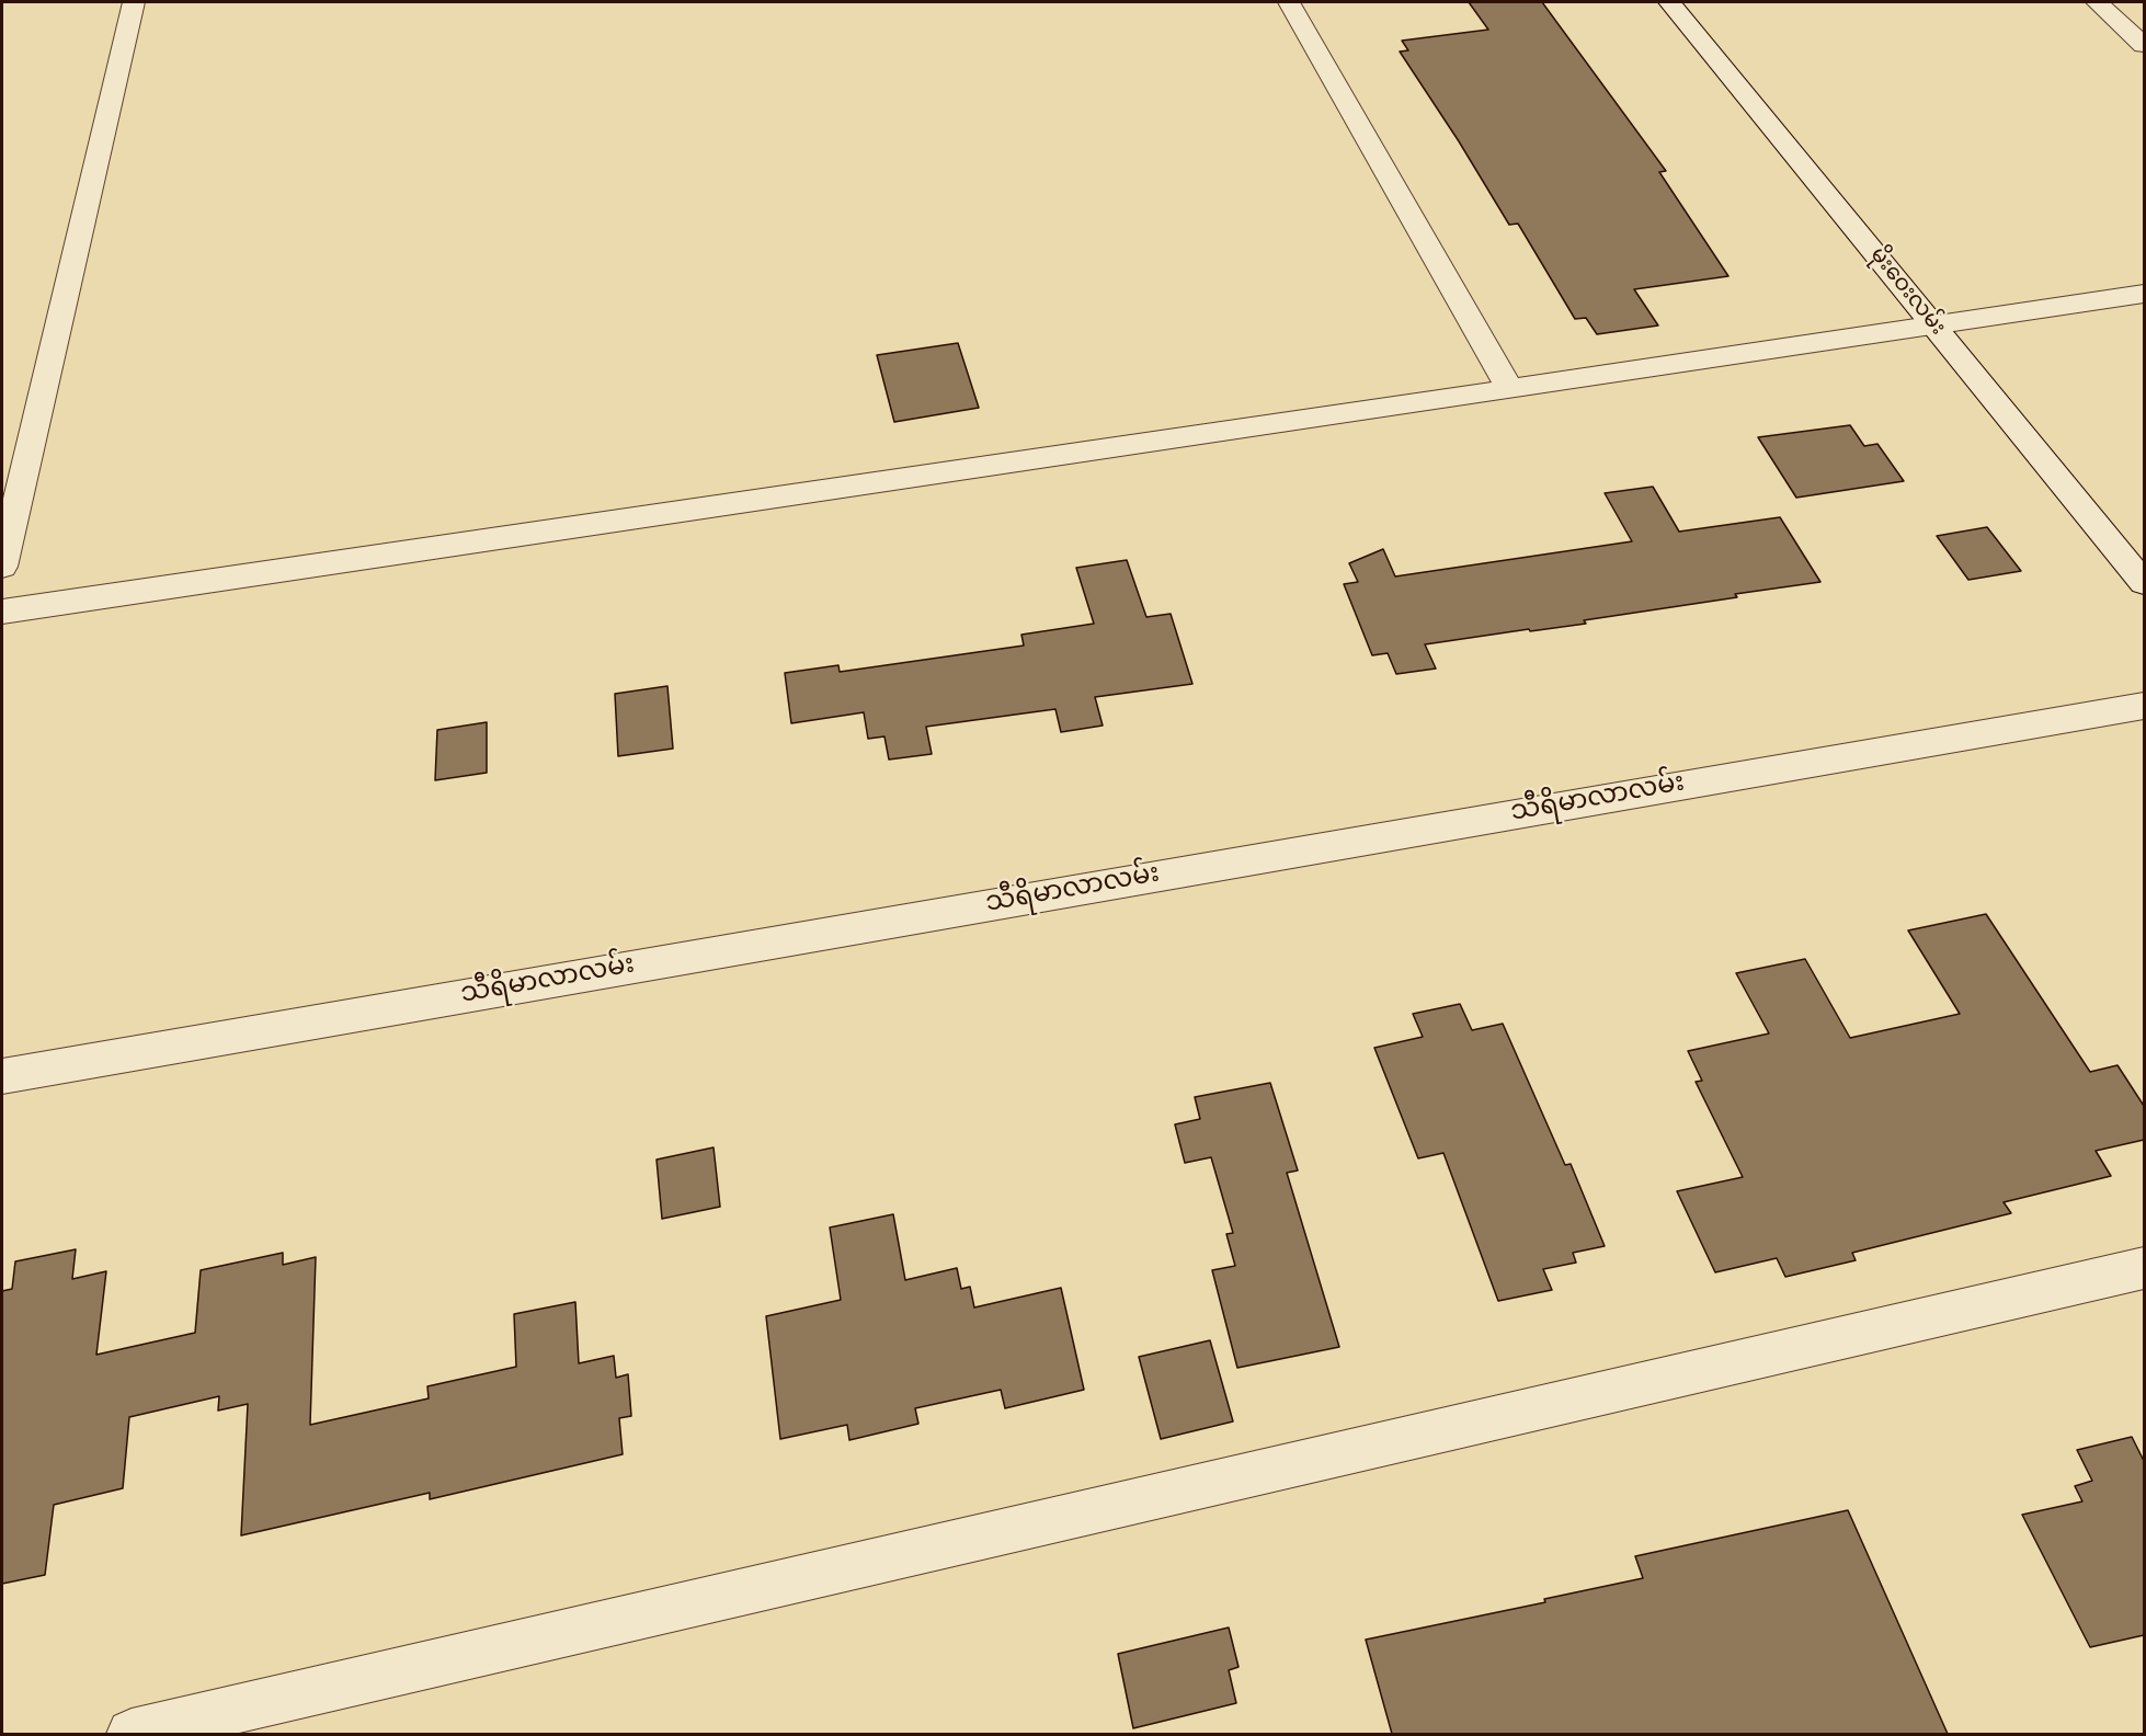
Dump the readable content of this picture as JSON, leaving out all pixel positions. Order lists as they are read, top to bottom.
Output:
{
  "streets": {
    "street": ["မိုးဝေးလမ်း", "သီရိမာလာလမ်း"]
  }
}
